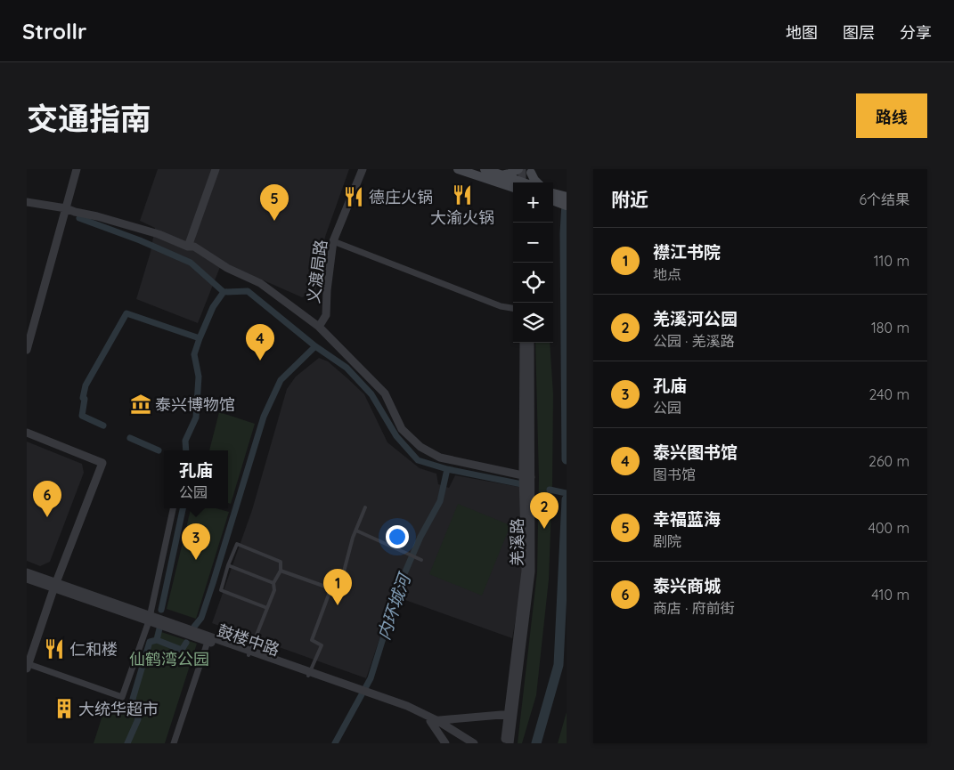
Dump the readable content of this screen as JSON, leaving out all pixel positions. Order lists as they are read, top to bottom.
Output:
{
  "streets": {
    "street": ["义渡局路", "羌溪路", "鼓楼中路"]
  },
  "water": ["内环城河"],
  "parks": ["仙鹤湾公园"],
  "places": {
    "restaurant": ["大渝火锅", "德庄火锅", "仁和楼"],
    "museum": ["泰兴博物馆"],
    "building": ["大统华超市"]
  },
  "page": {
    "header": "Strollr",
    "nav": ["地图", "图层", "分享"],
    "title": "交通指南",
    "buttons": "路线",
    "heading": ["附近", "6个结果"],
    "map_buttons": ["+", "−"],
    "pins": [
      "5",
      "4",
      "6",
      "2",
      "3",
      "1"
    ],
    "list": [
      {
        "mark": "1",
        "name": "襟江书院",
        "note": "地点",
        "value": "110 m"
      },
      {
        "mark": "2",
        "name": "羌溪河公园",
        "note": "公园 · 羌溪路",
        "value": "180 m"
      },
      {
        "mark": "3",
        "name": "孔庙",
        "note": "公园",
        "value": "240 m"
      },
      {
        "mark": "4",
        "name": "泰兴图书馆",
        "note": "图书馆",
        "value": "260 m"
      },
      {
        "mark": "5",
        "name": "幸福蓝海",
        "note": "剧院",
        "value": "400 m"
      },
      {
        "mark": "6",
        "name": "泰兴商城",
        "note": "商店 · 府前街",
        "value": "410 m"
      }
    ],
    "popup": ["孔庙", "公园"]
  }
}
